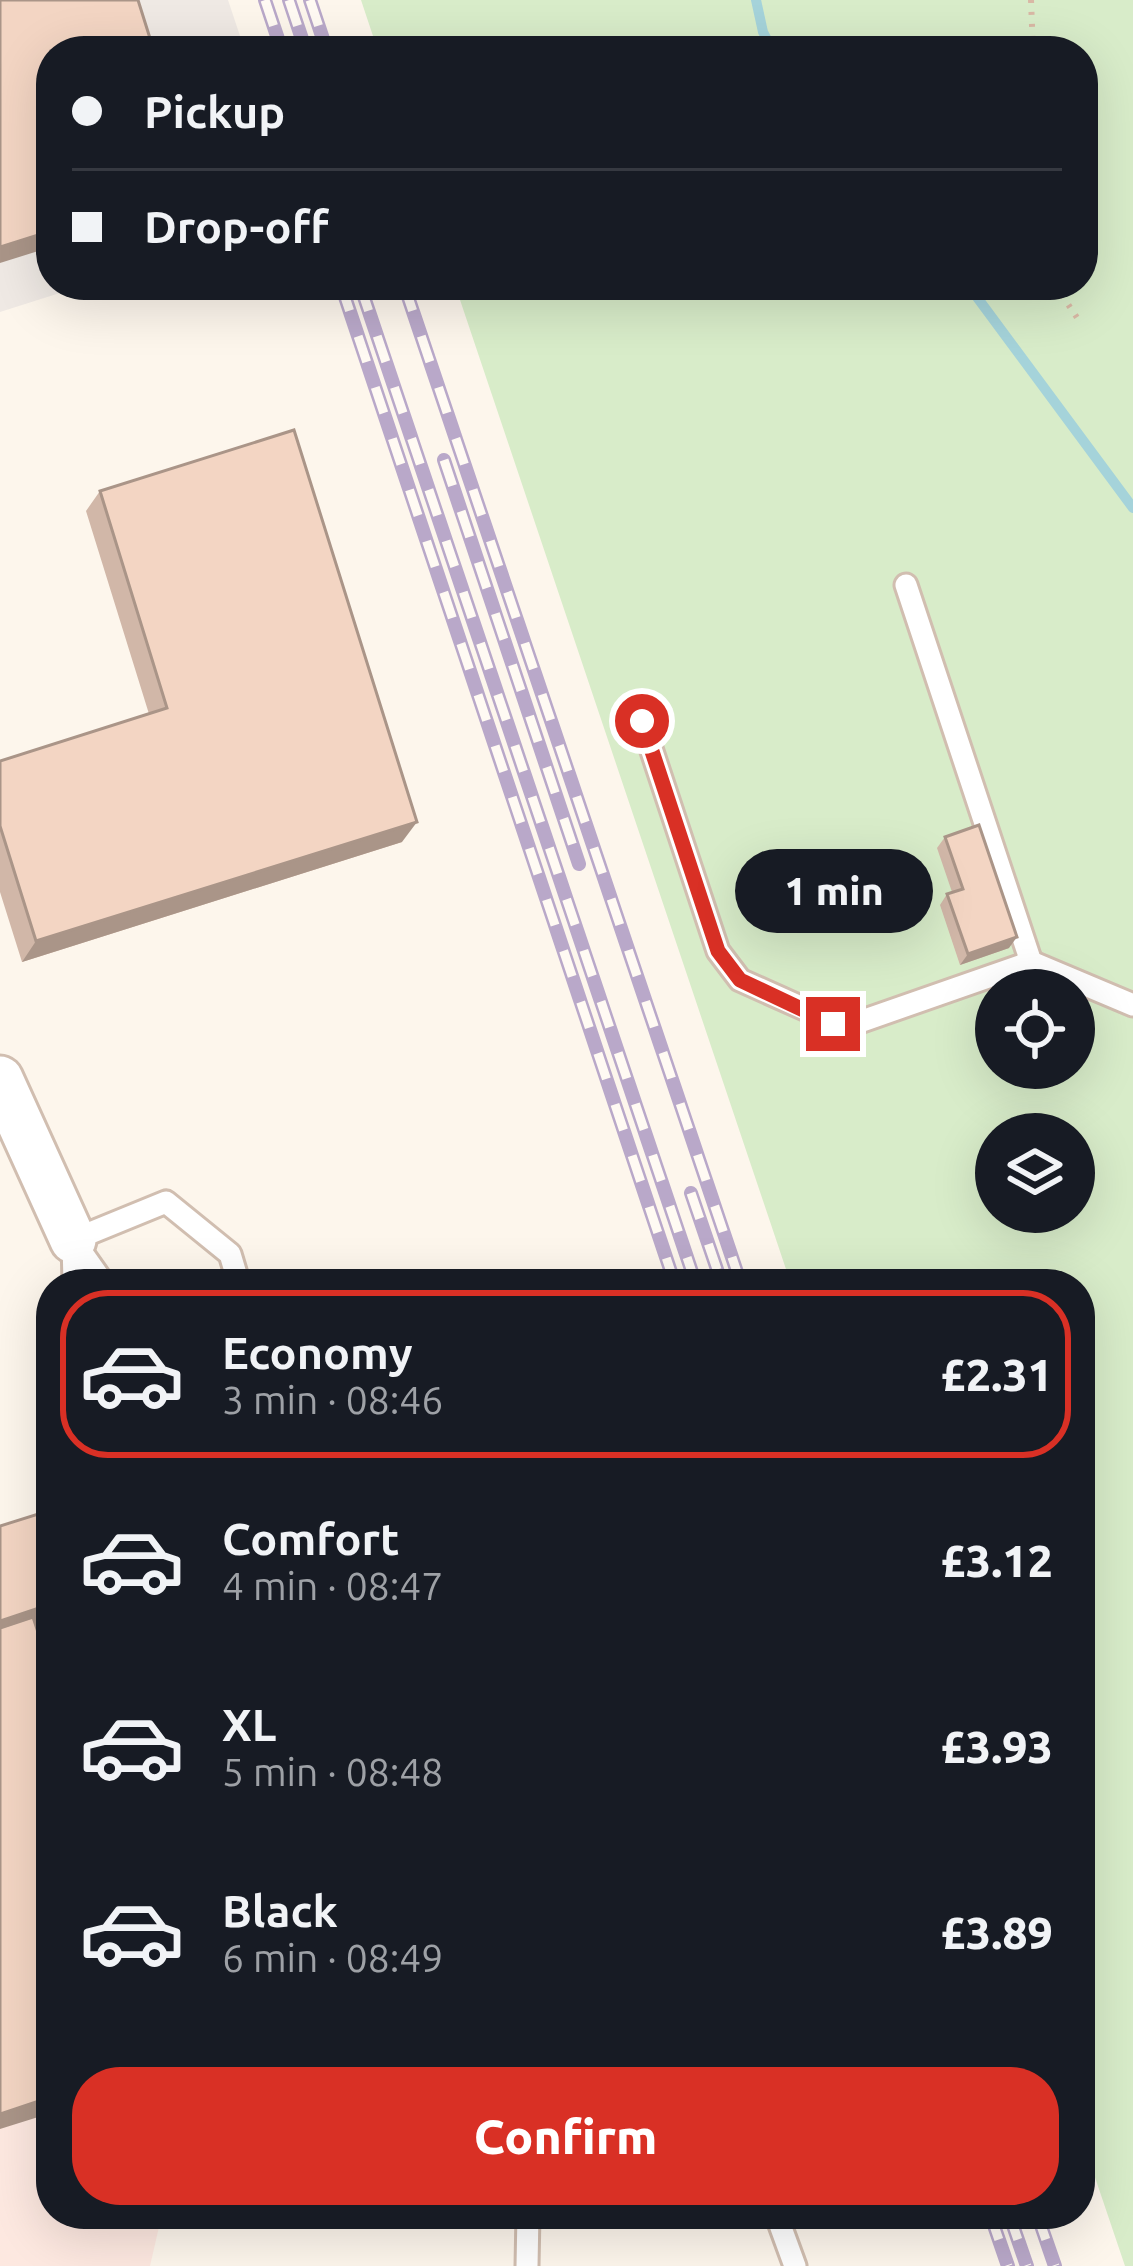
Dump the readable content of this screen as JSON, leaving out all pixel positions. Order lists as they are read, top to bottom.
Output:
{
  "page": {
    "banner": ["Pickup", "Drop-off"],
    "bubble": "1 min",
    "list": [
      {
        "name": "Economy",
        "note": "3 min · 08:46",
        "value": "£2.31"
      },
      {
        "name": "Comfort",
        "note": "4 min · 08:47",
        "value": "£3.12"
      },
      {
        "name": "XL",
        "note": "5 min · 08:48",
        "value": "£3.93"
      },
      {
        "name": "Black",
        "note": "6 min · 08:49",
        "value": "£3.89"
      }
    ],
    "buttons": "Confirm"
  }
}
